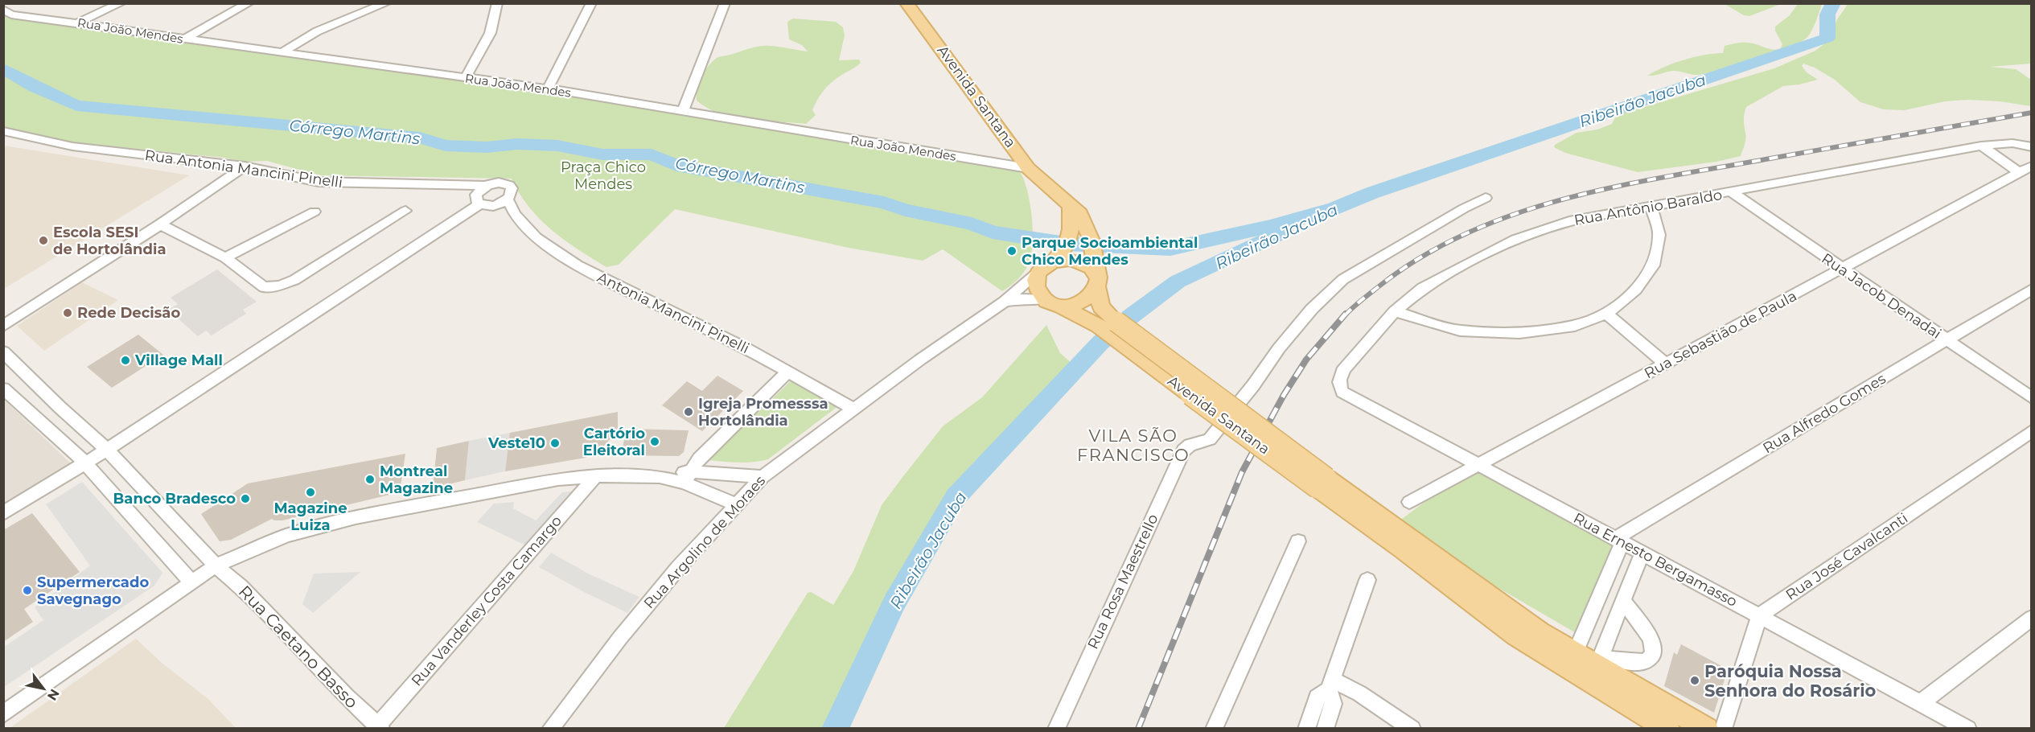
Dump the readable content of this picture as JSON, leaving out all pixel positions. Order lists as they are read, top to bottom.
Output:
{
  "streets": {
    "main road": ["Avenida Santana"],
    "street": [
      "Rua João Mendes",
      "Rua Antonia Mancini Pinelli",
      "Rua Antônio Baraldo",
      "Rua Jacob Denadai",
      "Antonia Mancini Pinelli",
      "Rua Sebastião de Paula",
      "Rua Alfredo Gomes",
      "Rua Argolino de Moraes",
      "Rua José Cavalcanti",
      "Rua Ernesto Bergamasso",
      "Rua Rosa Maestrello",
      "Rua Vanderley Costa Camargo",
      "Rua Caetano Basso"
    ]
  },
  "crossings": [
    ["Rua João Mendes", "Avenida Santana"],
    ["Avenida Santana", "Rua Argolino de Moraes"],
    ["Rua Antonia Mancini Pinelli", "Antonia Mancini Pinelli"],
    ["Rua Antônio Baraldo", "Rua Jacob Denadai"],
    ["Rua Antônio Baraldo", "Rua Ernesto Bergamasso"],
    ["Rua Jacob Denadai", "Rua Sebastião de Paula"],
    ["Rua Jacob Denadai", "Rua Alfredo Gomes"],
    ["Antonia Mancini Pinelli", "Rua Argolino de Moraes"],
    ["Rua Sebastião de Paula", "Rua Ernesto Bergamasso"],
    ["Rua Alfredo Gomes", "Rua Ernesto Bergamasso"],
    ["Rua José Cavalcanti", "Rua Ernesto Bergamasso"],
    ["Rua Vanderley Costa Camargo", "Rua Caetano Basso"]
  ],
  "districts": ["VILA SÃO FRANCISCO"],
  "water": ["Ribeirão Jacuba", "Córrego Martins"],
  "parks": ["Praça Chico Mendes"],
  "places": [
    "Escola SESI de Hortolândia",
    "Parque Socioambiental Chico Mendes",
    "Rede Decisão",
    "Village Mall",
    "Igreja Promesssa Hortolândia",
    "Cartório Eleitoral",
    "Veste10",
    "Montreal Magazine",
    "Magazine Luiza",
    "Banco Bradesco",
    "Supermercado Savegnago",
    "Paróquia Nossa Senhora do Rosário"
  ],
  "north": "bottom right"
}
